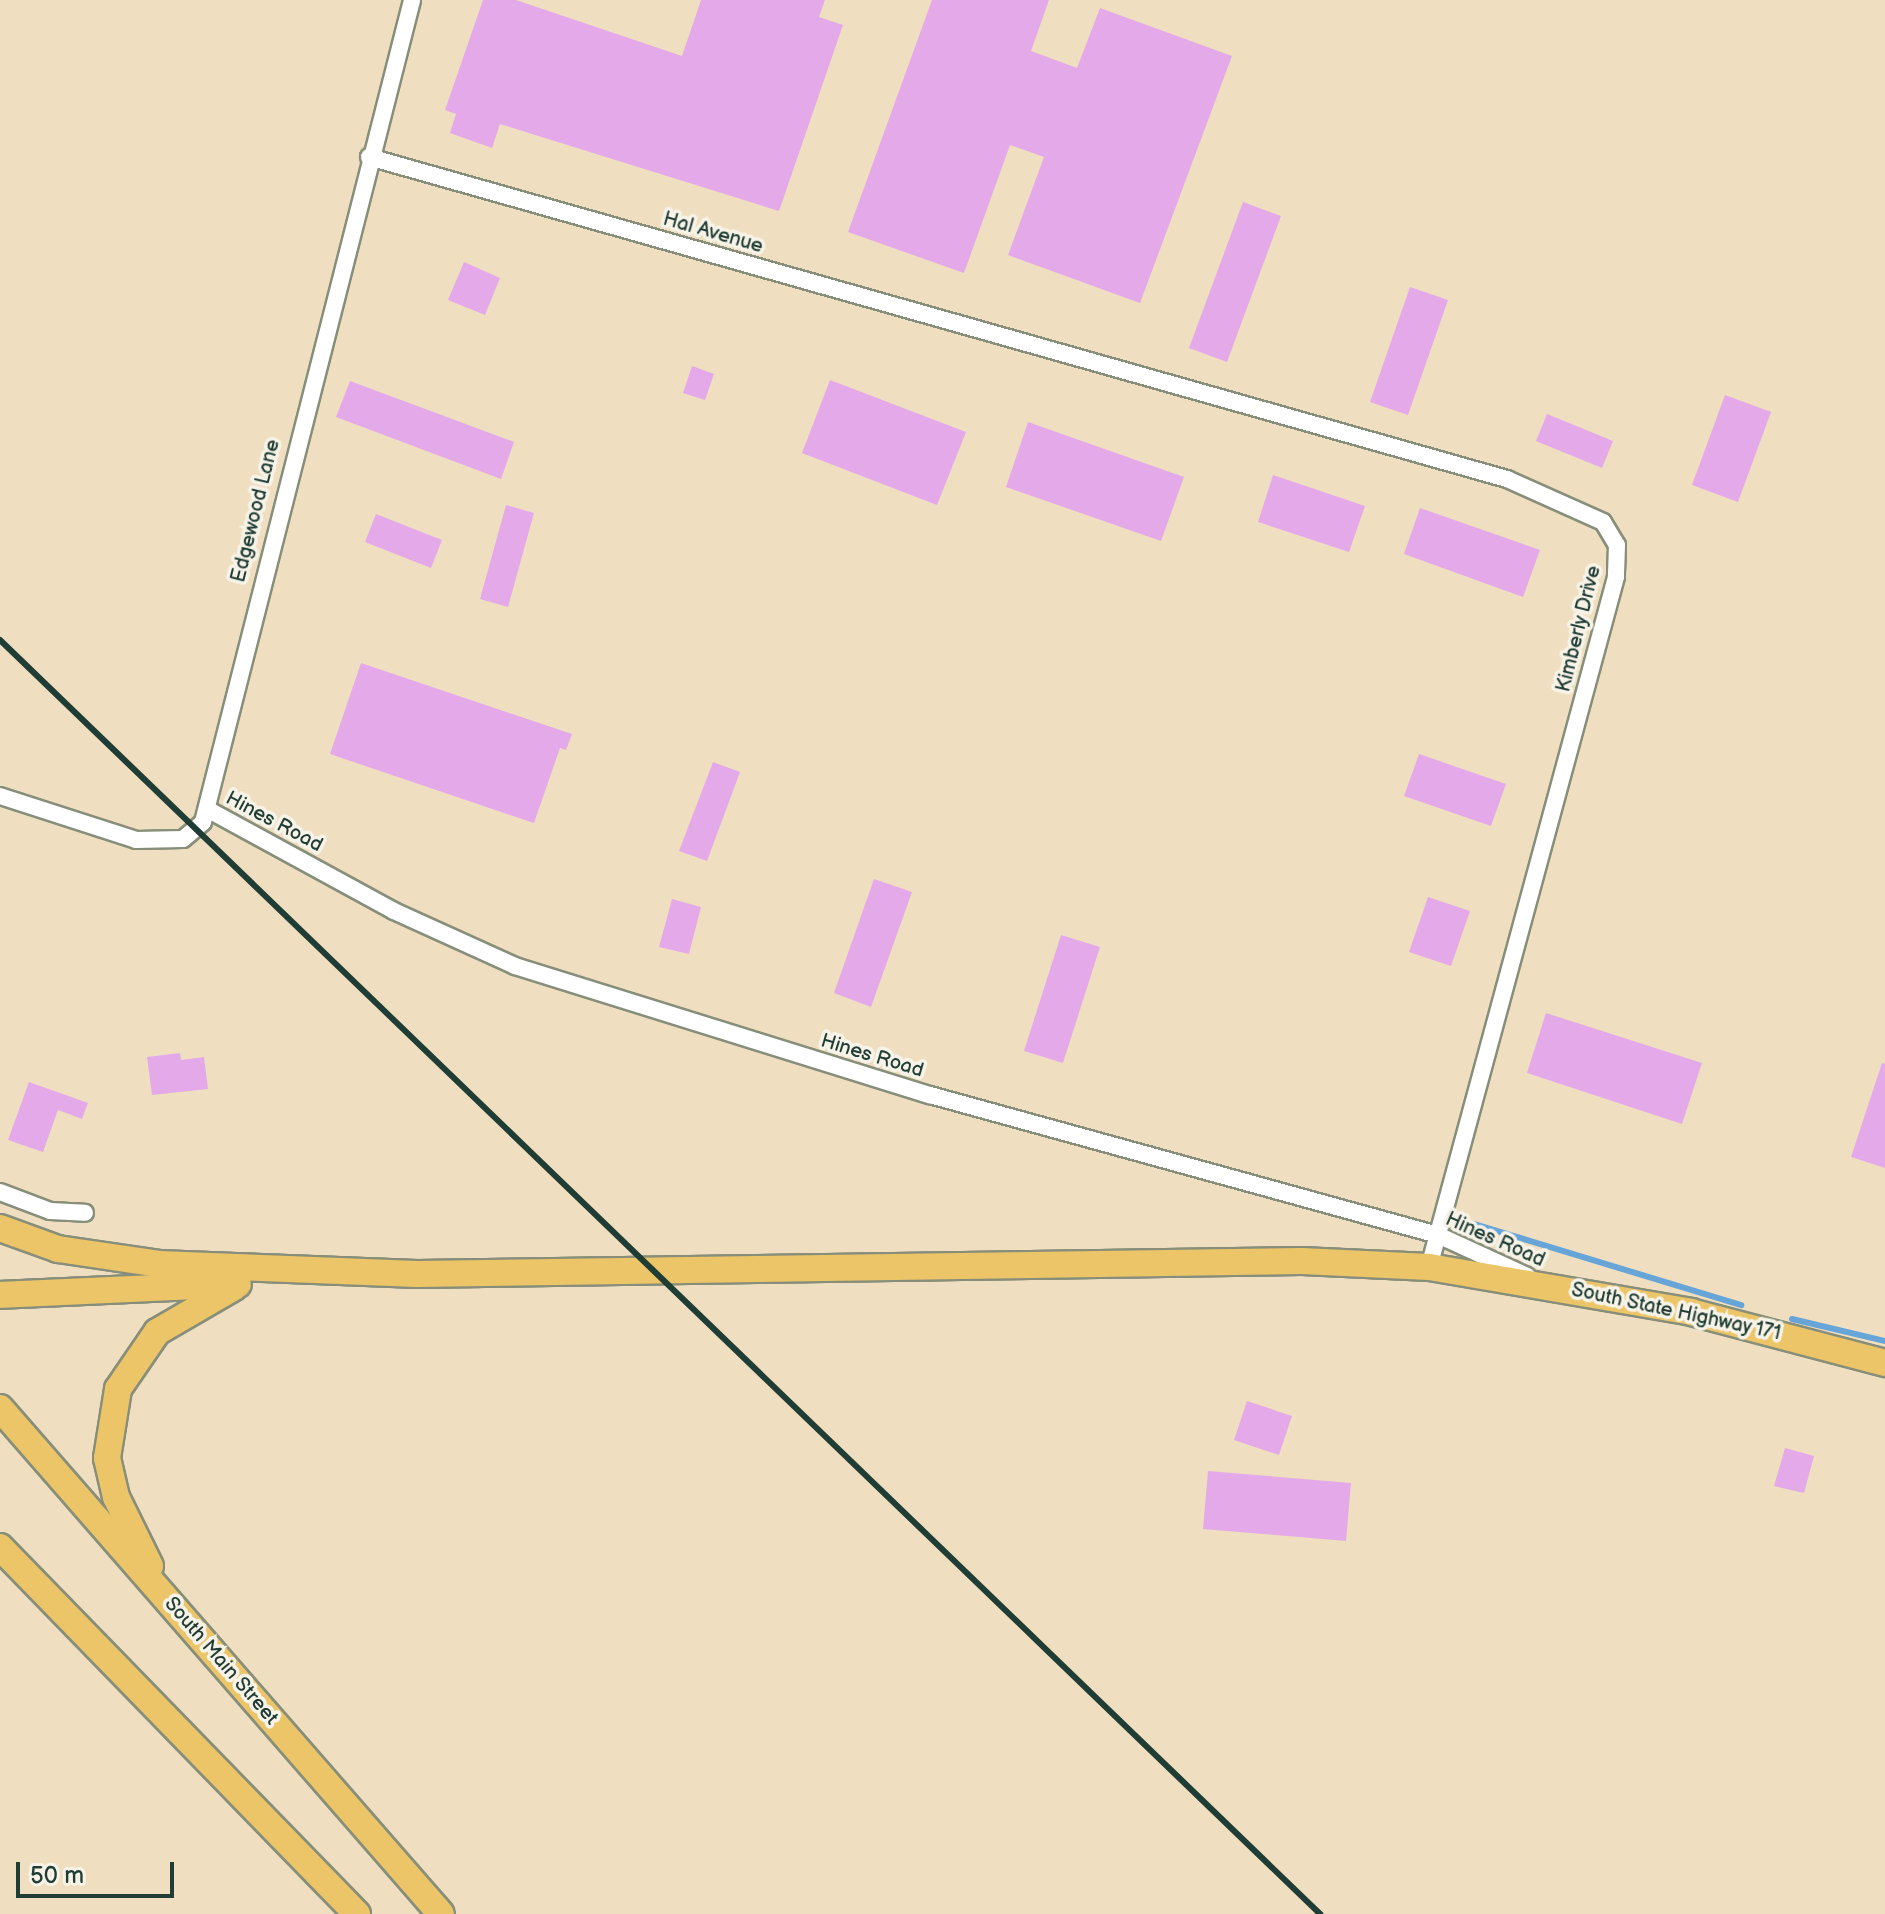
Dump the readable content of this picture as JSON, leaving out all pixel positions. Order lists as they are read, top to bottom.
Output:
{
  "streets": {
    "main road": ["South State Highway 171", "South Main Street"],
    "street": [
      "Hal Avenue",
      "Edgewood Lane",
      "Kimberly Drive",
      "Hines Road"
    ]
  },
  "crossings": [
    ["Hal Avenue", "Edgewood Lane"],
    ["Hal Avenue", "Kimberly Drive"],
    ["Edgewood Lane", "Hines Road"],
    ["Kimberly Drive", "Hines Road"],
    ["Kimberly Drive", "South State Highway 171"],
    ["Hines Road", "South State Highway 171"]
  ],
  "scale_bar": "50 m"
}
